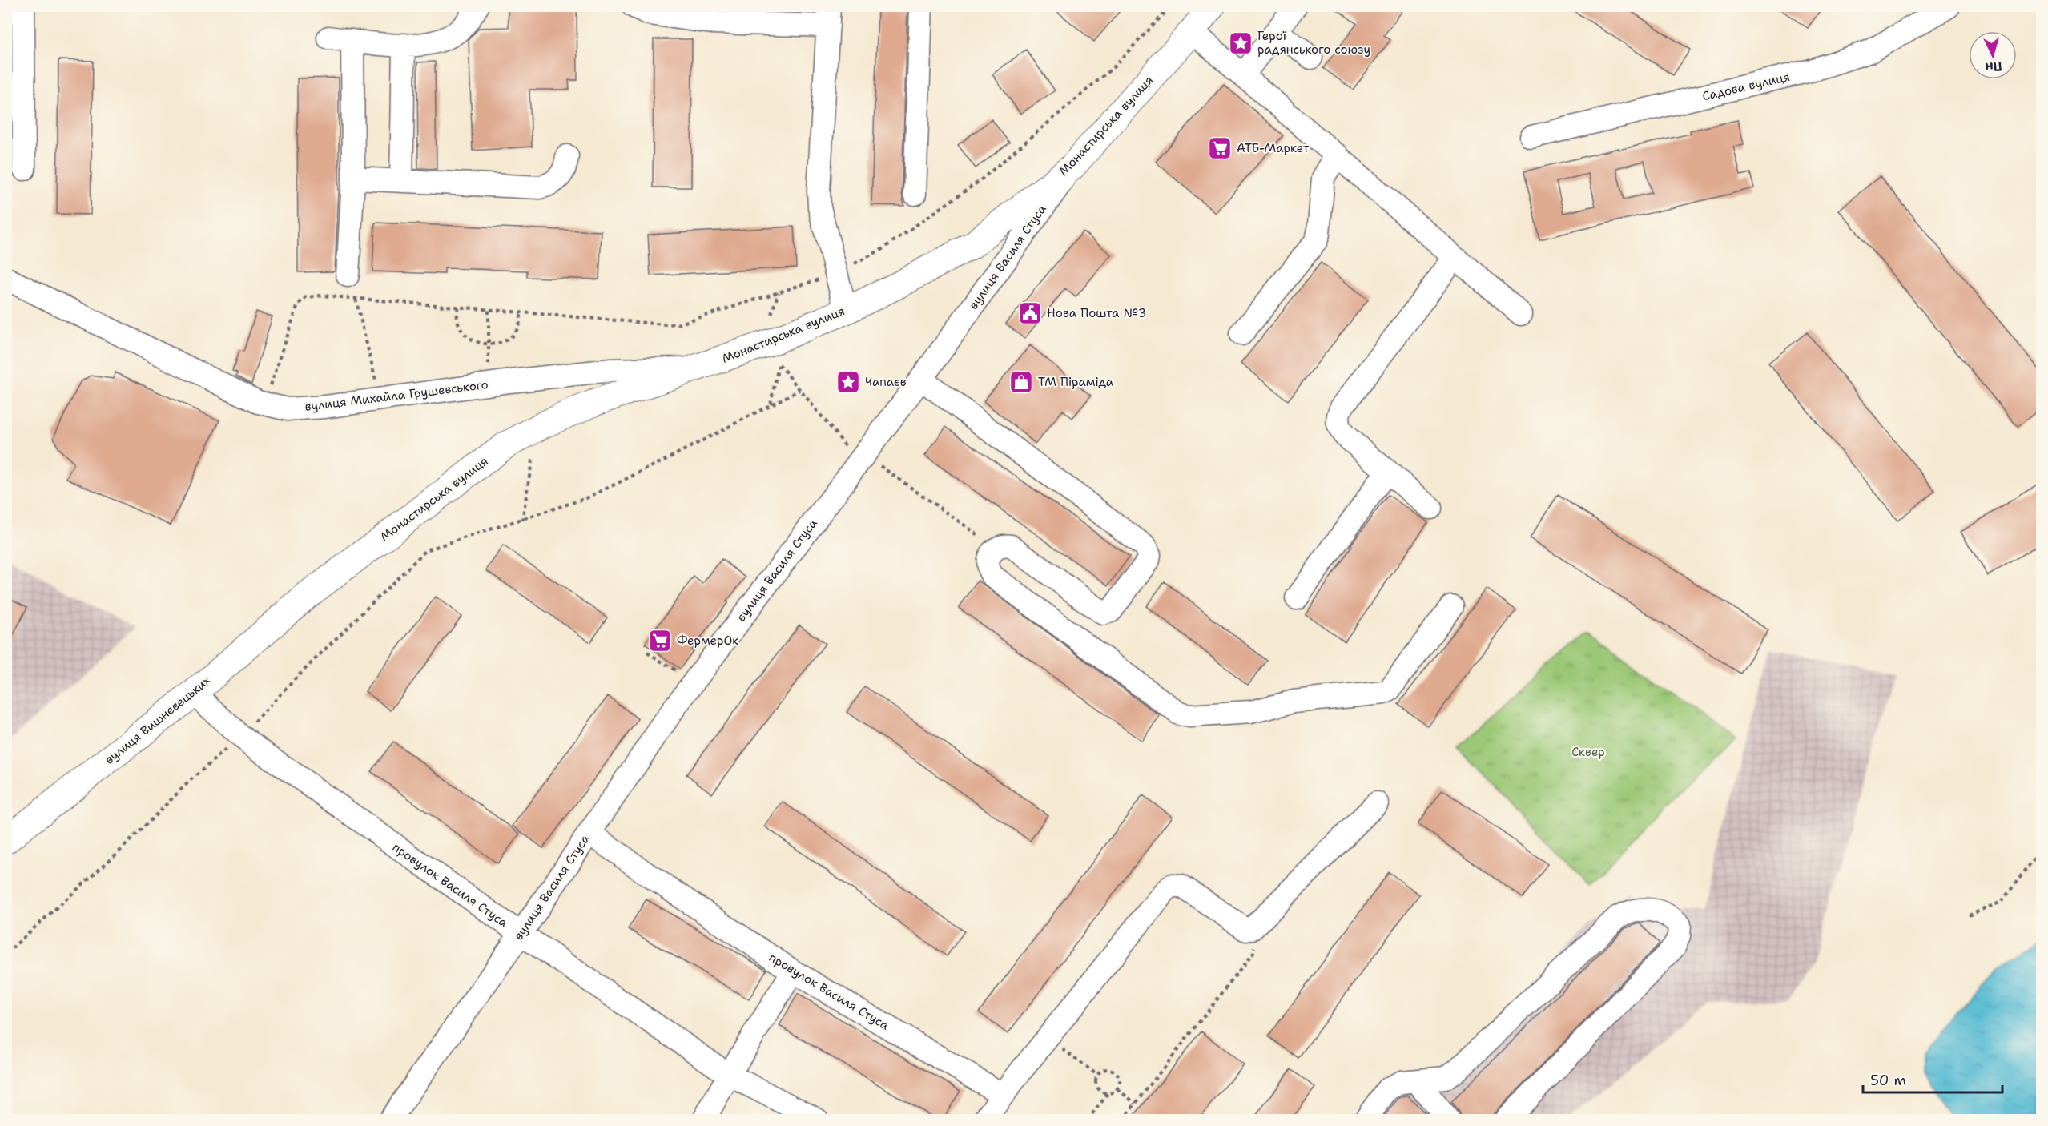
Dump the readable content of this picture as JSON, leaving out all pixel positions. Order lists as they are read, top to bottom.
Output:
{
  "streets": {
    "main road": ["Монастирська вулиця", "вулиця Вишневецьких"],
    "street": [
      "Садова вулиця",
      "вулиця Василя Стуса",
      "вулиця Михайла Грушевського",
      "провулок Василя Стуса"
    ]
  },
  "crossings": [
    ["Монастирська вулиця", "вулиця Василя Стуса"],
    ["Монастирська вулиця", "вулиця Михайла Грушевського"],
    ["Монастирська вулиця", "вулиця Вишневецьких"],
    ["вулиця Василя Стуса", "провулок Василя Стуса"],
    ["вулиця Вишневецьких", "провулок Василя Стуса"]
  ],
  "parks": ["Сквер"],
  "places": {
    "place": ["Герої радянського союзу", "Чапаєв"],
    "supermarket": ["АТБ-Маркет", "ФермерОк"],
    "public building": ["Нова Пошта №3"],
    "shop": ["ТМ Піраміда"]
  },
  "scale_bar": "50 m",
  "north": "bottom"
}
